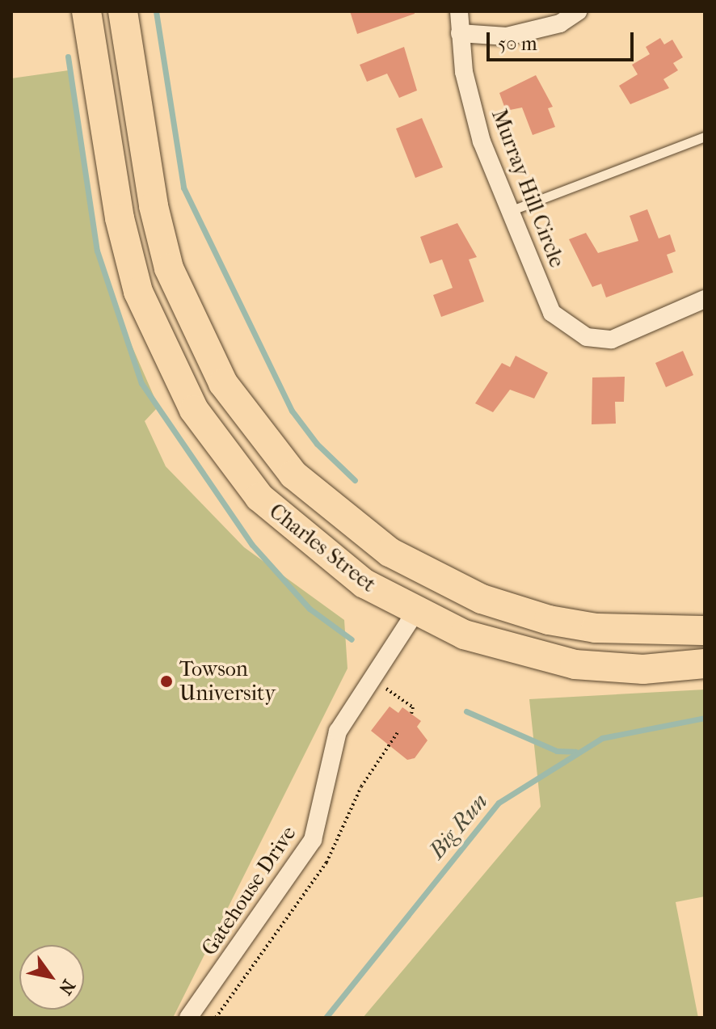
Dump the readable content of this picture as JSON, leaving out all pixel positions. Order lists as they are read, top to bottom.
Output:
{
  "streets": {
    "main road": ["Charles Street"],
    "street": ["Murray Hill Circle", "Gatehouse Drive"]
  },
  "crossings": [
    ["Charles Street", "Gatehouse Drive"]
  ],
  "water": ["Big Run"],
  "places": ["Towson University"],
  "scale_bar": "50 m",
  "north": "bottom right"
}
